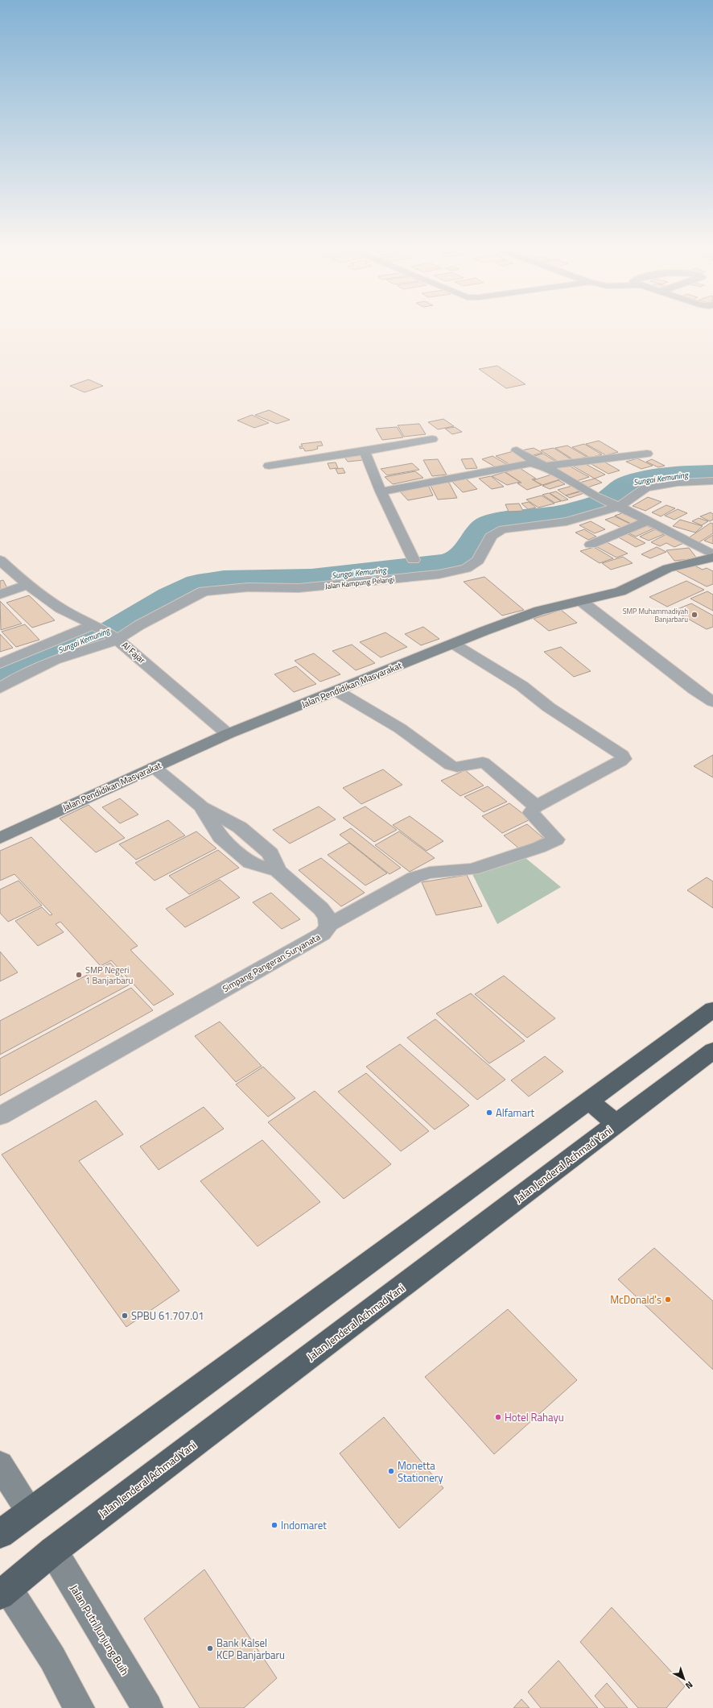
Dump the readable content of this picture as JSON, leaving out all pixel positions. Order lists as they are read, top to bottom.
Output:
{
  "streets": {
    "highway": ["Jalan Jenderal Achmad Yani"],
    "street": [
      "Jalan Kampung Pelangi",
      "Al Fajar",
      "Jalan Pendidikan Masyarakat",
      "Simpang Pangeran Suryanata",
      "Jalan Putri Junjung Buih"
    ]
  },
  "crossings": [
    ["Jalan Kampung Pelangi", "Al Fajar"],
    ["Al Fajar", "Jalan Pendidikan Masyarakat"],
    ["Jalan Jenderal Achmad Yani", "Jalan Putri Junjung Buih"]
  ],
  "water": ["Sungai Kemuning"],
  "places": [
    "SMP Muhammadiyah Banjarbaru",
    "SMP Negeri 1 Banjarbaru",
    "Alfamart",
    "McDonald's",
    "SPBU 61.707.01",
    "Hotel Rahayu",
    "Monetta Stationery",
    "Indomaret",
    "Bank Kalsel KCP Banjarbaru"
  ],
  "north": "bottom right"
}
